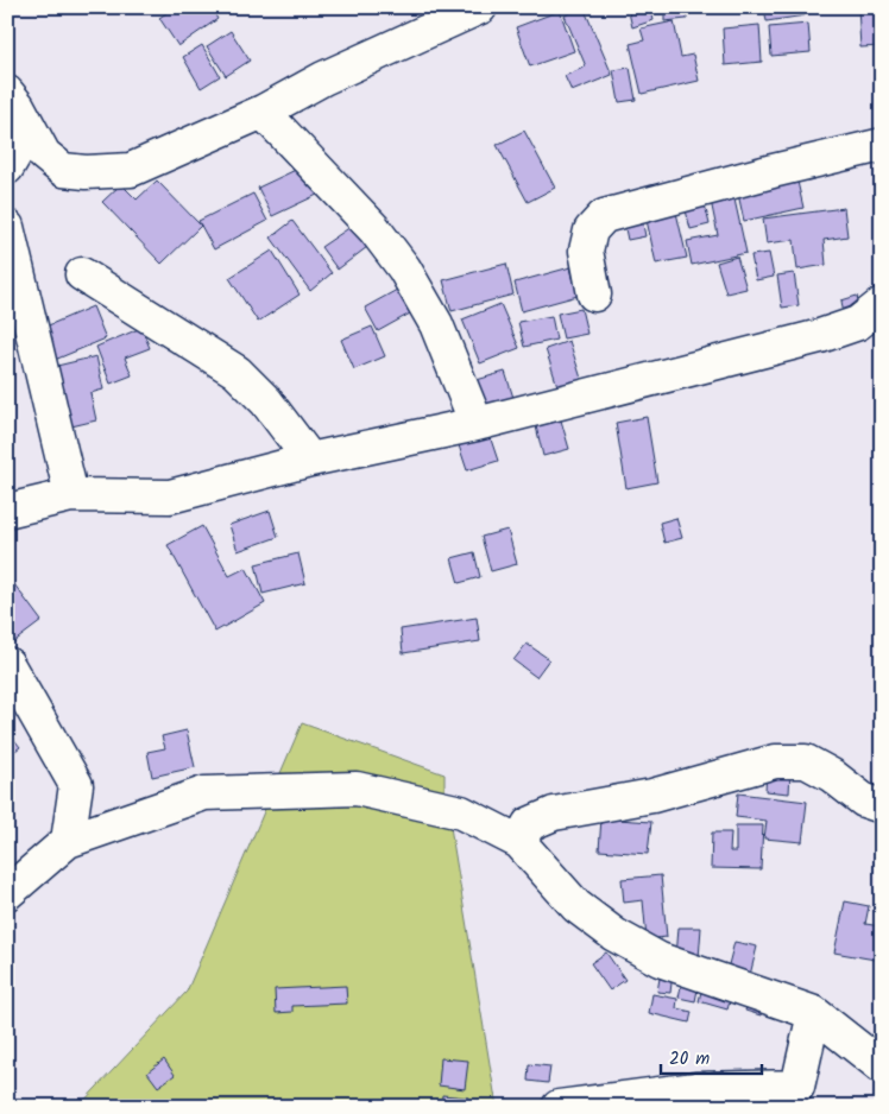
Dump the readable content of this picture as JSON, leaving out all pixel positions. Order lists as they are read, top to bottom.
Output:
{
  "scale_bar": "20 m"
}
